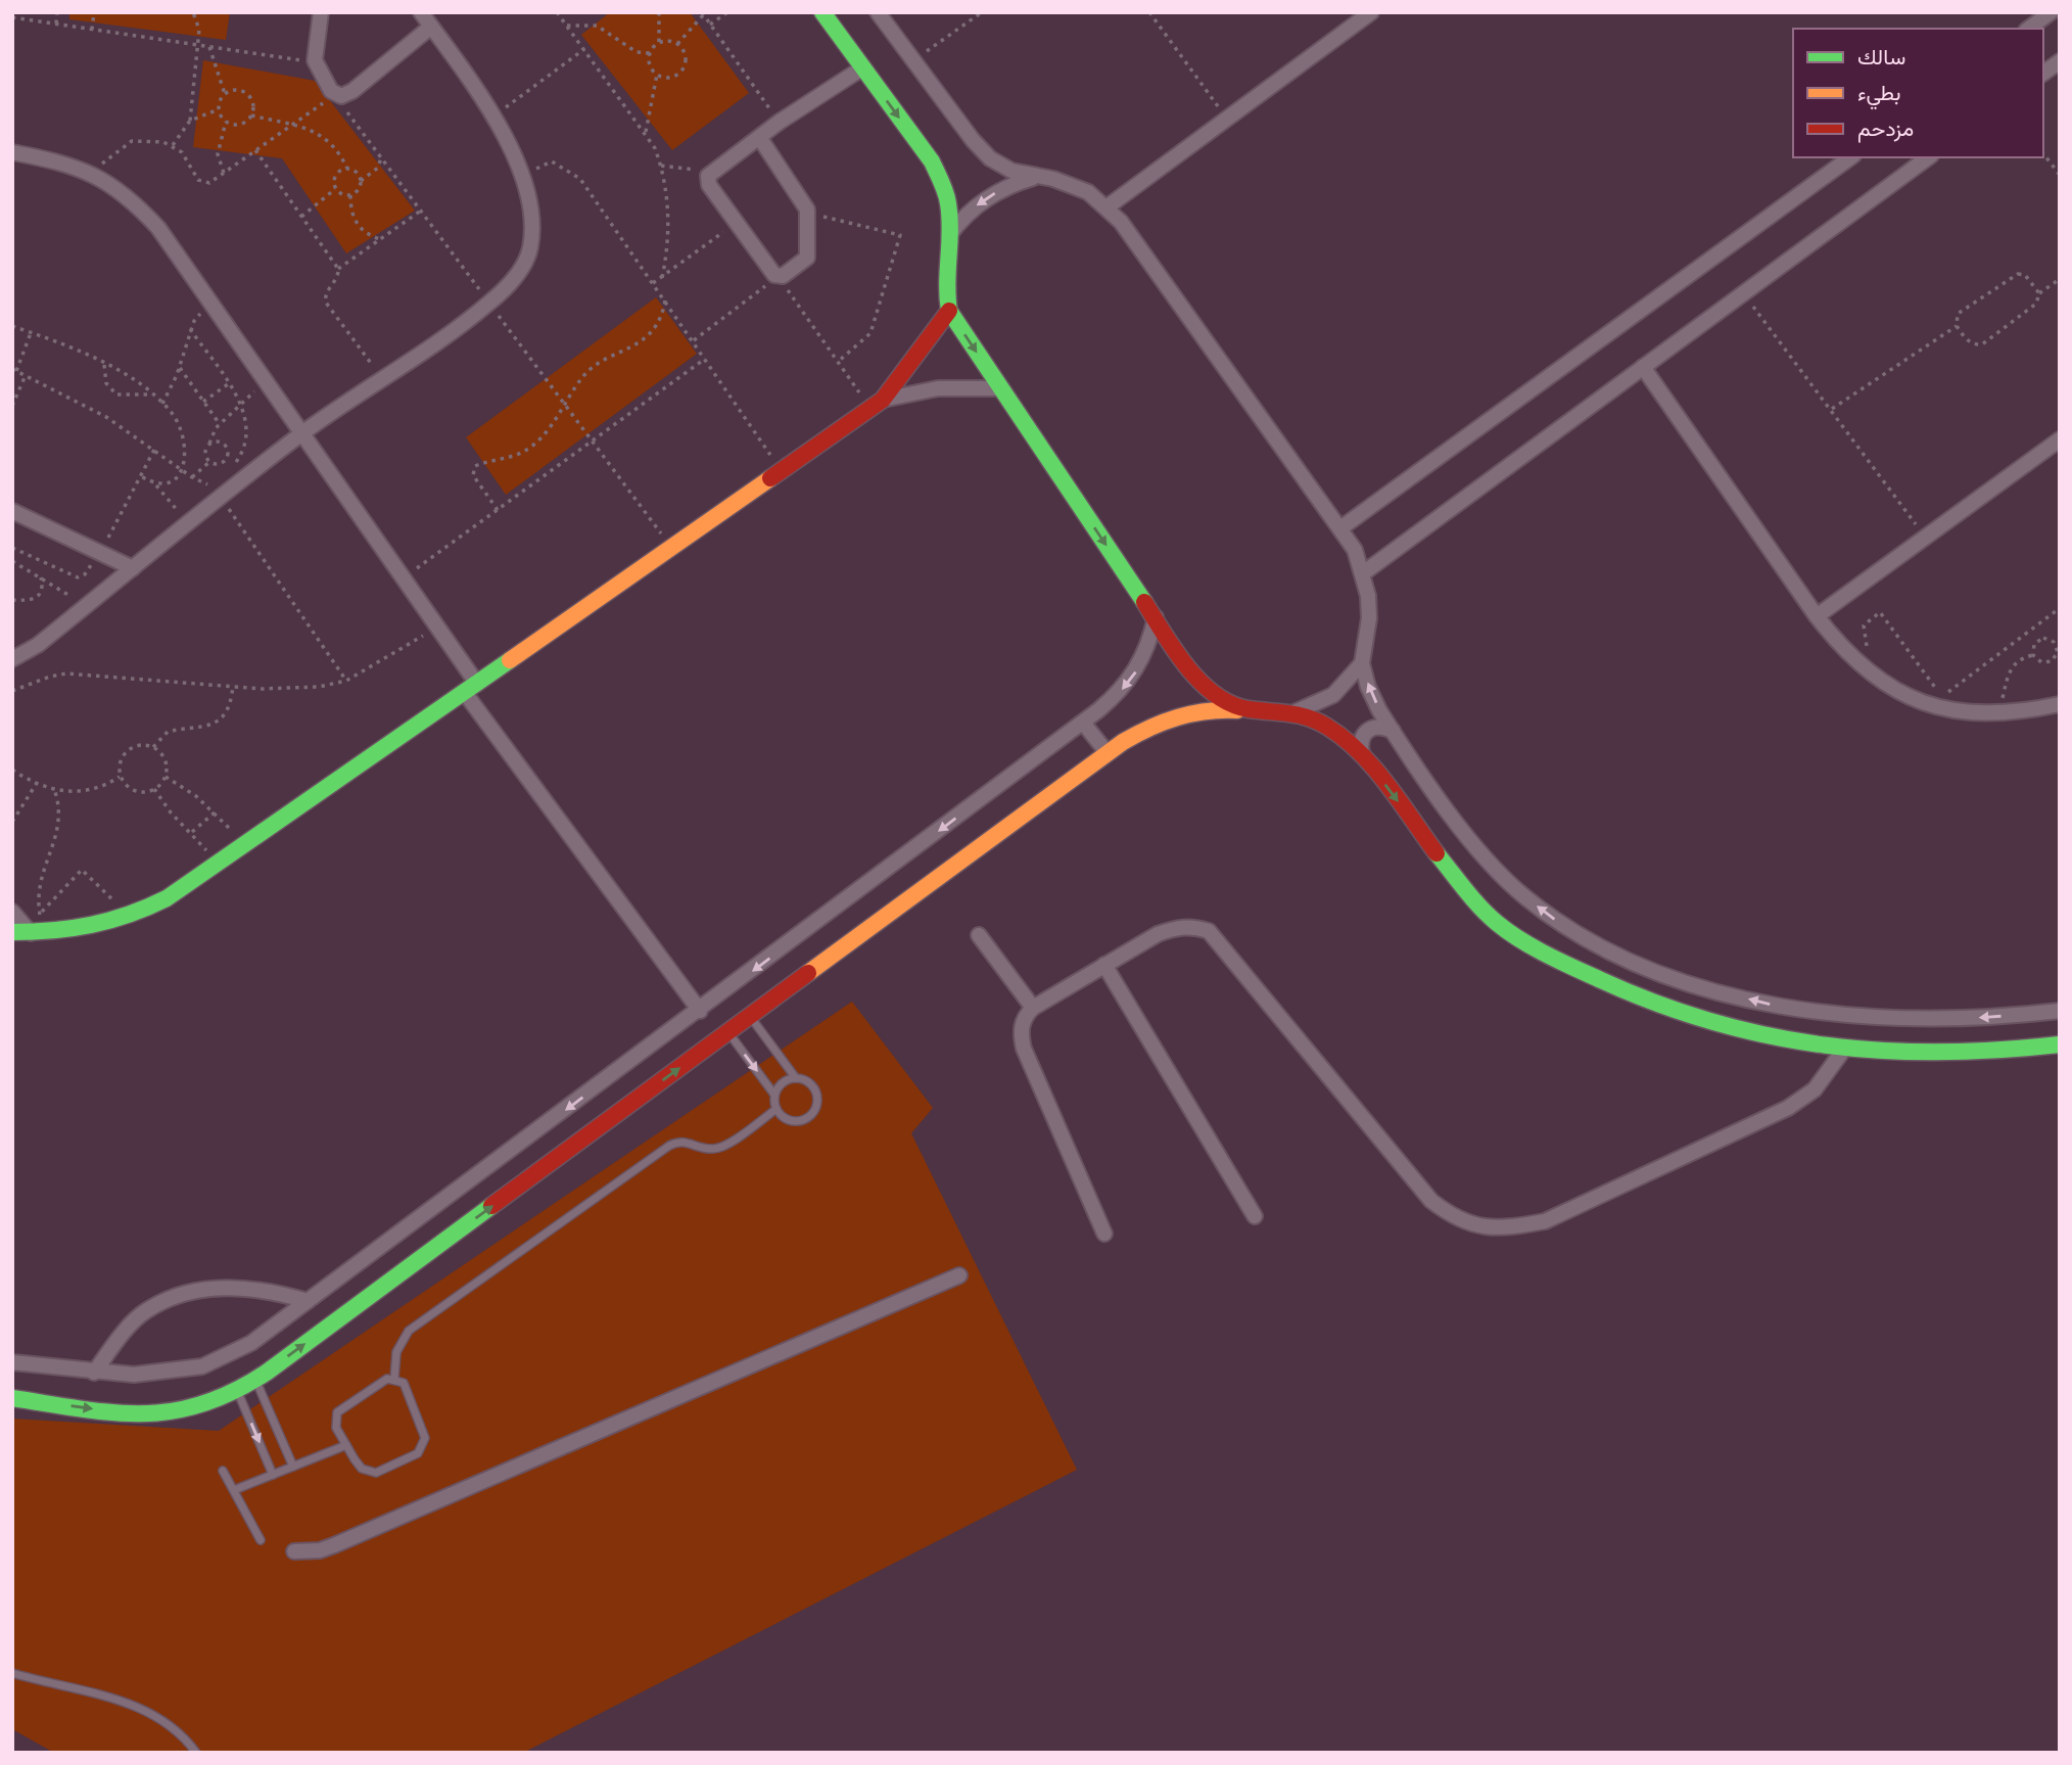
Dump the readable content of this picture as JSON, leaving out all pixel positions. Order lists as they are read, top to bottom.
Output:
{
  "legend": ["سالك", "بطيء", "مزدحم"]
}
